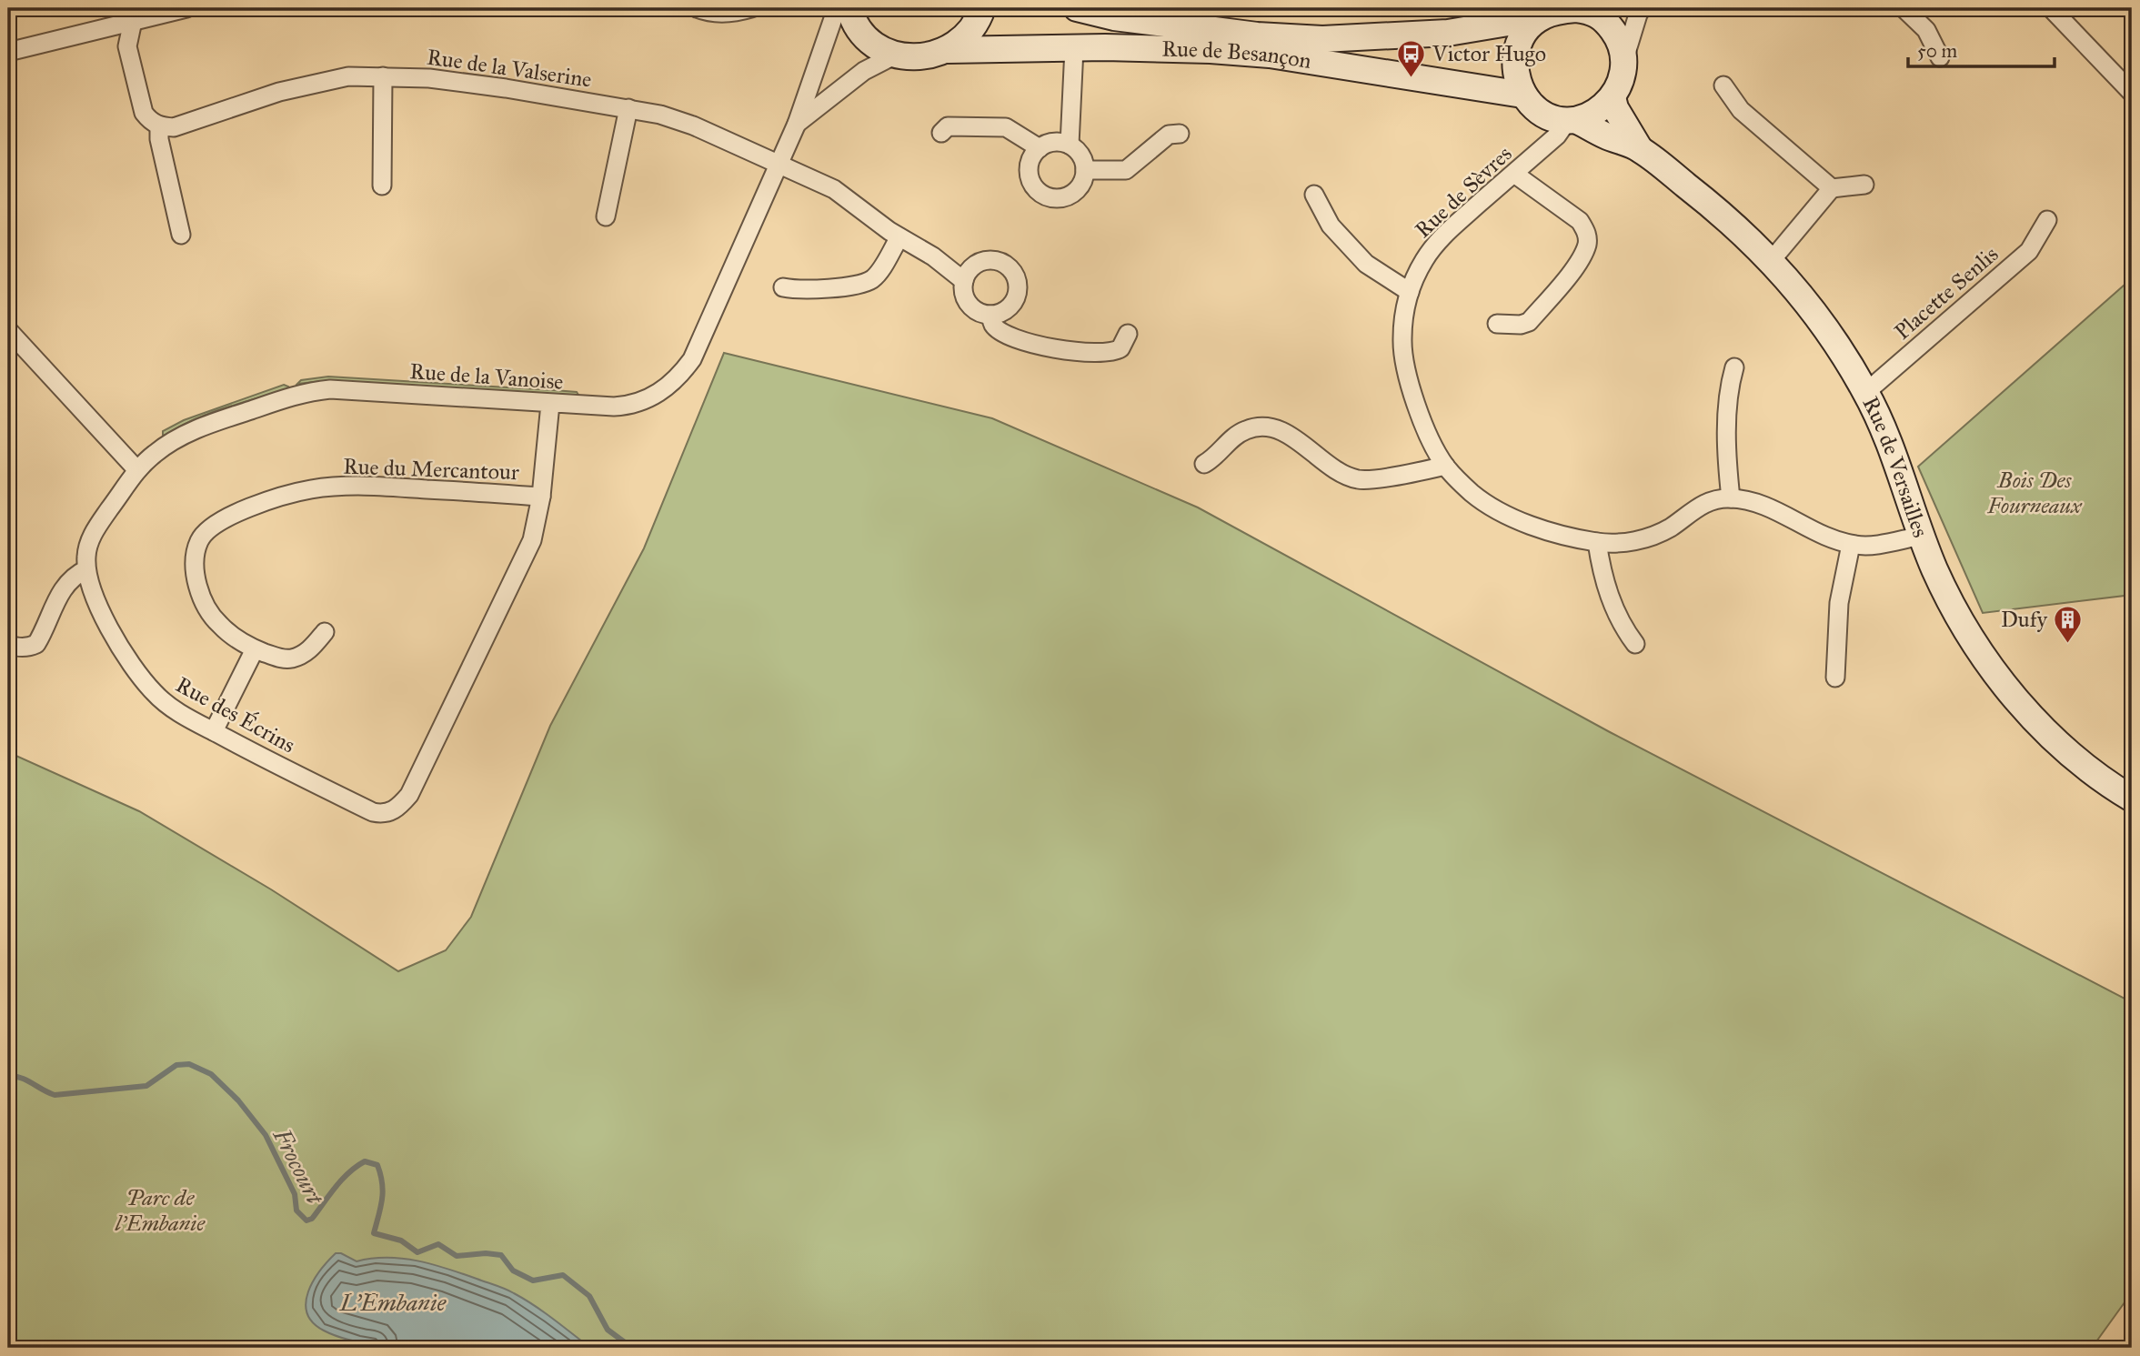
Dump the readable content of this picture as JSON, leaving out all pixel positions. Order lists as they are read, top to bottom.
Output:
{
  "streets": {
    "street": [
      "Rue de Besançon",
      "Rue de la Valserine",
      "Rue de Sèvres",
      "Placette Senlis",
      "Rue de la Vanoise",
      "Rue de Versailles",
      "Rue du Mercantour",
      "Rue des Écrins"
    ]
  },
  "crossings": [
    ["Rue de Besançon", "Rue de Sèvres"],
    ["Rue de Besançon", "Rue de la Vanoise"],
    ["Rue de Besançon", "Rue de Versailles"],
    ["Rue de la Valserine", "Rue de la Vanoise"],
    ["Rue de Sèvres", "Rue de Versailles"],
    ["Placette Senlis", "Rue de Versailles"],
    ["Rue de la Vanoise", "Rue du Mercantour"],
    ["Rue de la Vanoise", "Rue des Écrins"],
    ["Rue du Mercantour", "Rue des Écrins"]
  ],
  "water": ["Frocourt", "L'Embanie"],
  "parks": ["Bois Des Fourneaux", "Parc de l'Embanie"],
  "places": {
    "bus stop": ["Victor Hugo"],
    "building": ["Dufy"]
  },
  "scale_bar": "50 m"
}
